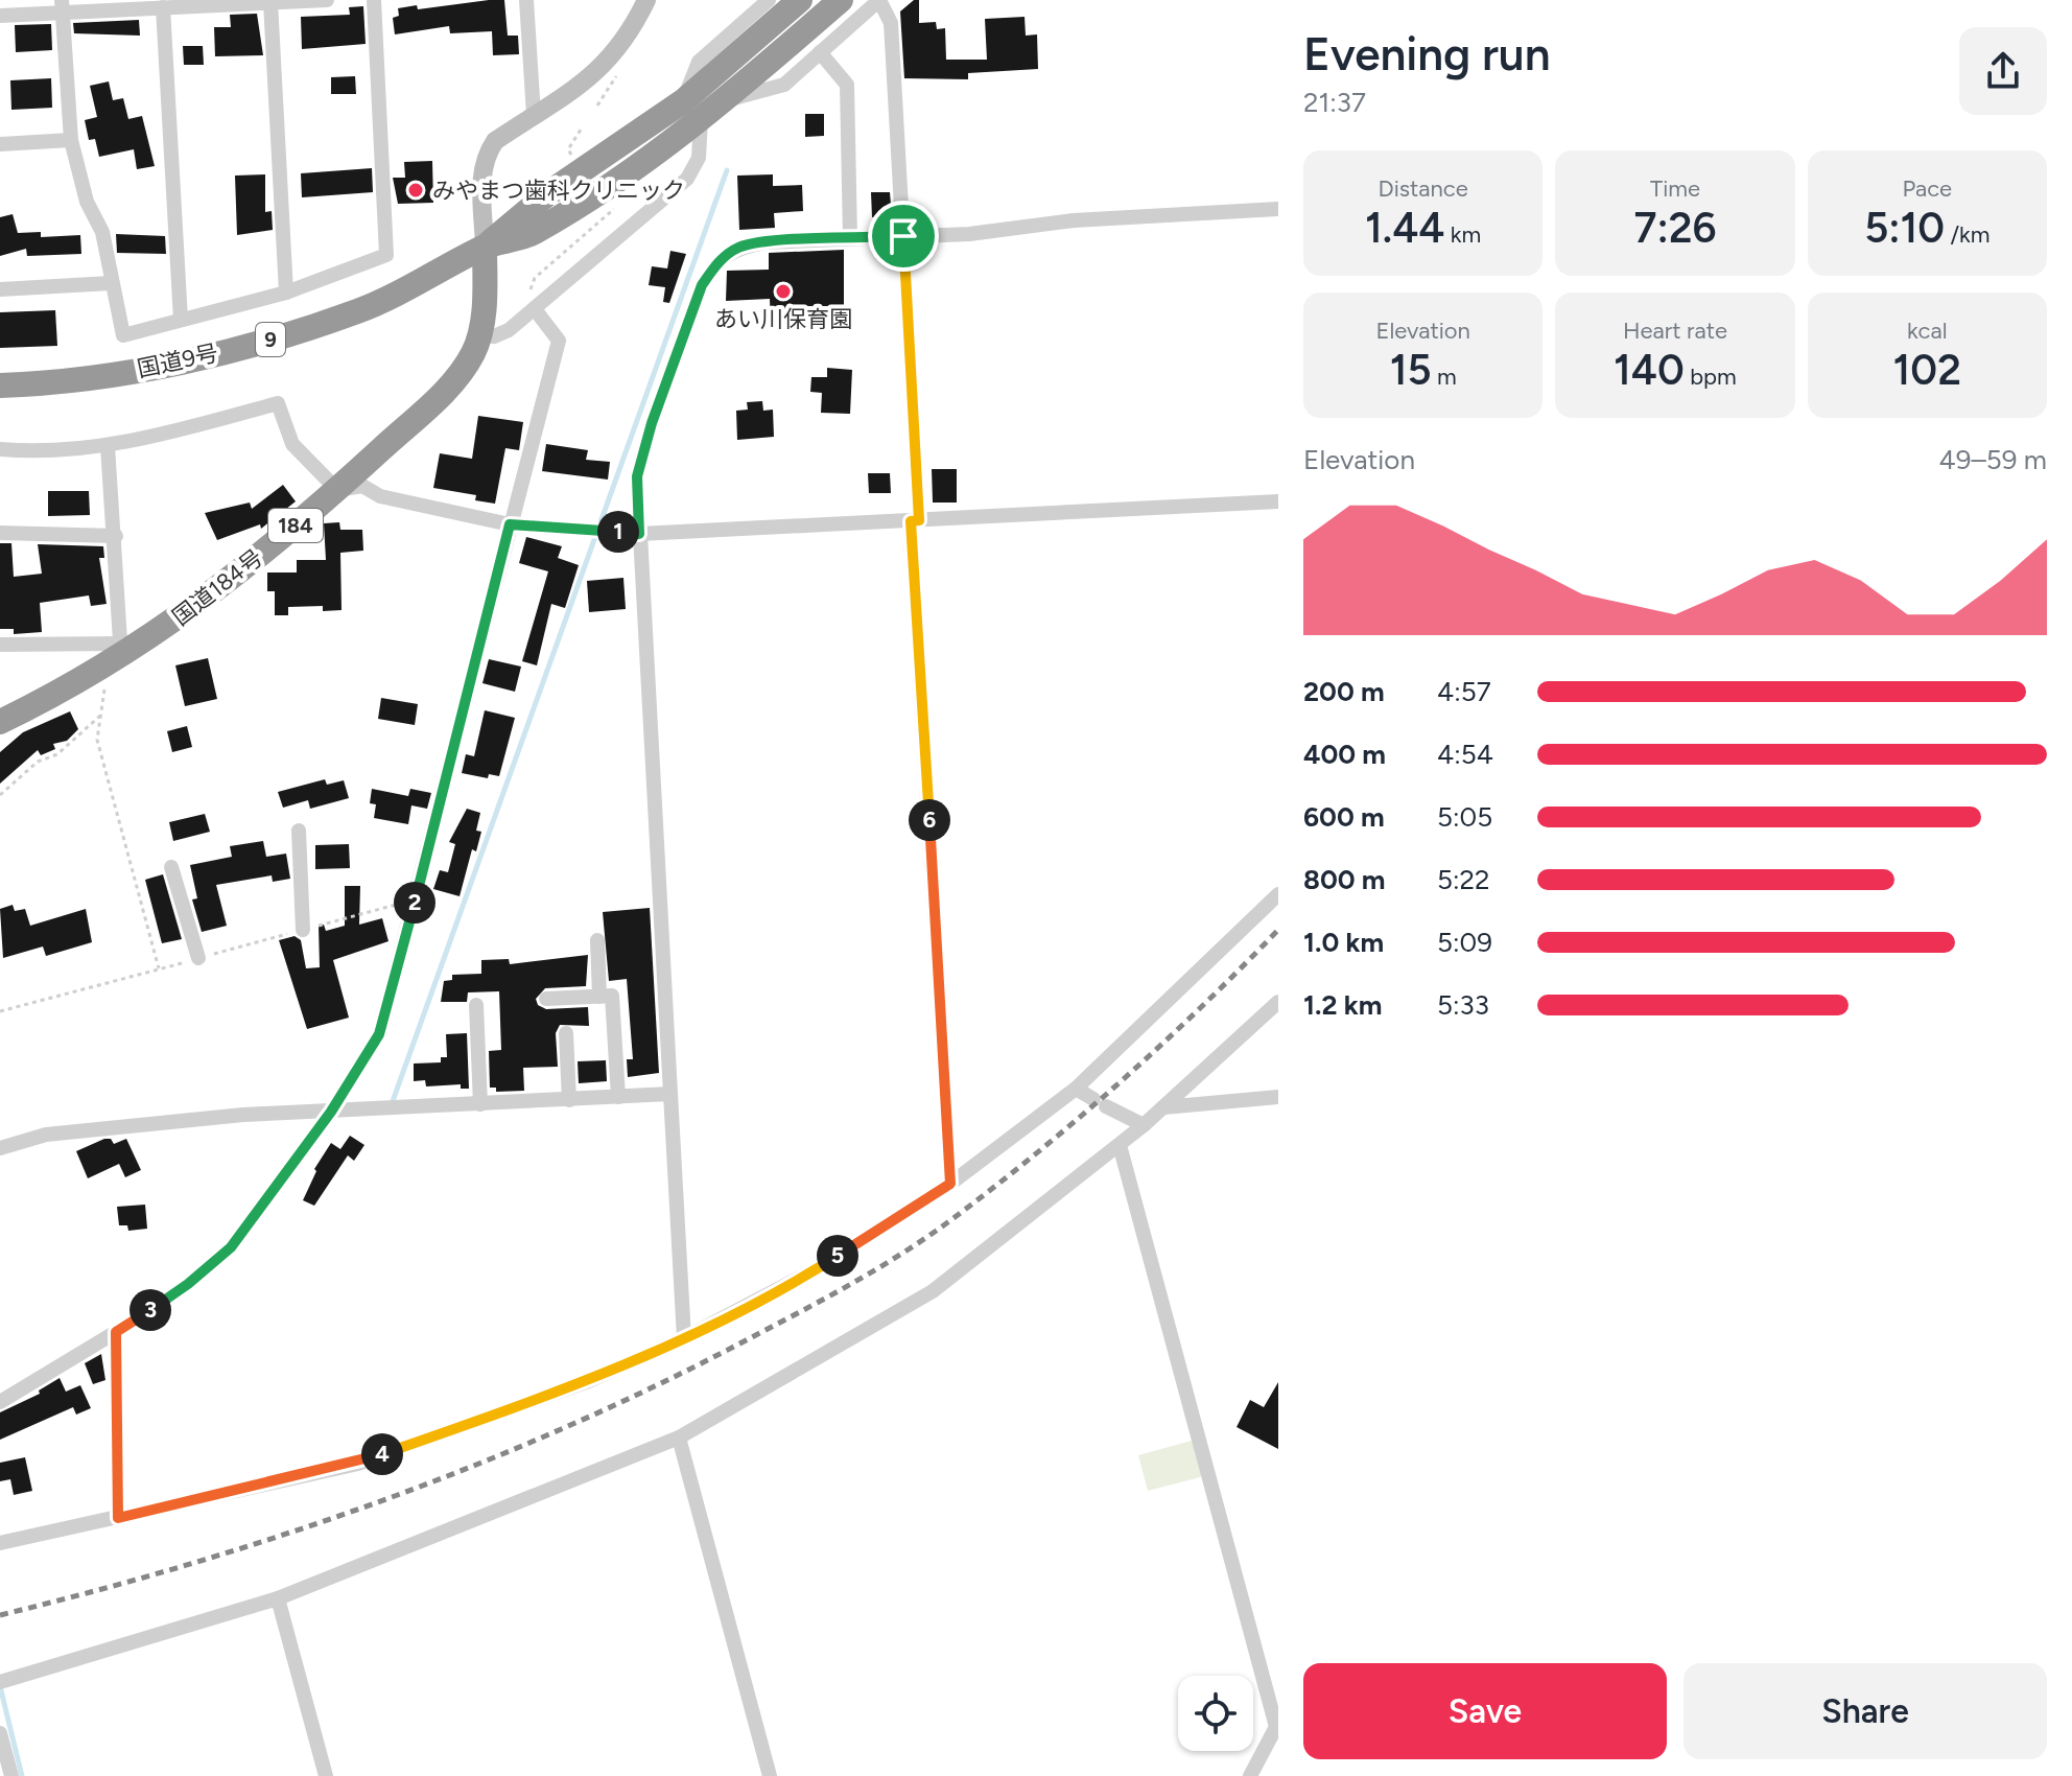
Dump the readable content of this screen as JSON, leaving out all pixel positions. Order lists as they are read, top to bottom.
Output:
{
  "streets": {
    "highway": [
      "9",
      "国道9号",
      "184",
      "国道184号"
    ]
  },
  "crossings": [
    ["国道9号", "国道184号"]
  ],
  "places": ["みやまつ歯科クリニック", "あい川保育園"],
  "page": {
    "heading": ["Evening run", "21:37"],
    "stats": [
      ["Distance", "1.44 km"],
      ["Time", "7:26"],
      ["Pace", "5:10 /km"],
      ["Elevation", "15 m"],
      ["Heart rate", "140 bpm"],
      ["kcal", "102"]
    ],
    "chart": ["Elevation", "49–59 m"],
    "pins": [
      "1",
      "6",
      "2",
      "5",
      "3",
      "4"
    ],
    "list": [
      {
        "name": "200 m",
        "note": "4:57"
      },
      {
        "name": "400 m",
        "note": "4:54"
      },
      {
        "name": "600 m",
        "note": "5:05"
      },
      {
        "name": "800 m",
        "note": "5:22"
      },
      {
        "name": "1.0 km",
        "note": "5:09"
      },
      {
        "name": "1.2 km",
        "note": "5:33"
      }
    ],
    "buttons": ["Save", "Share"]
  }
}
